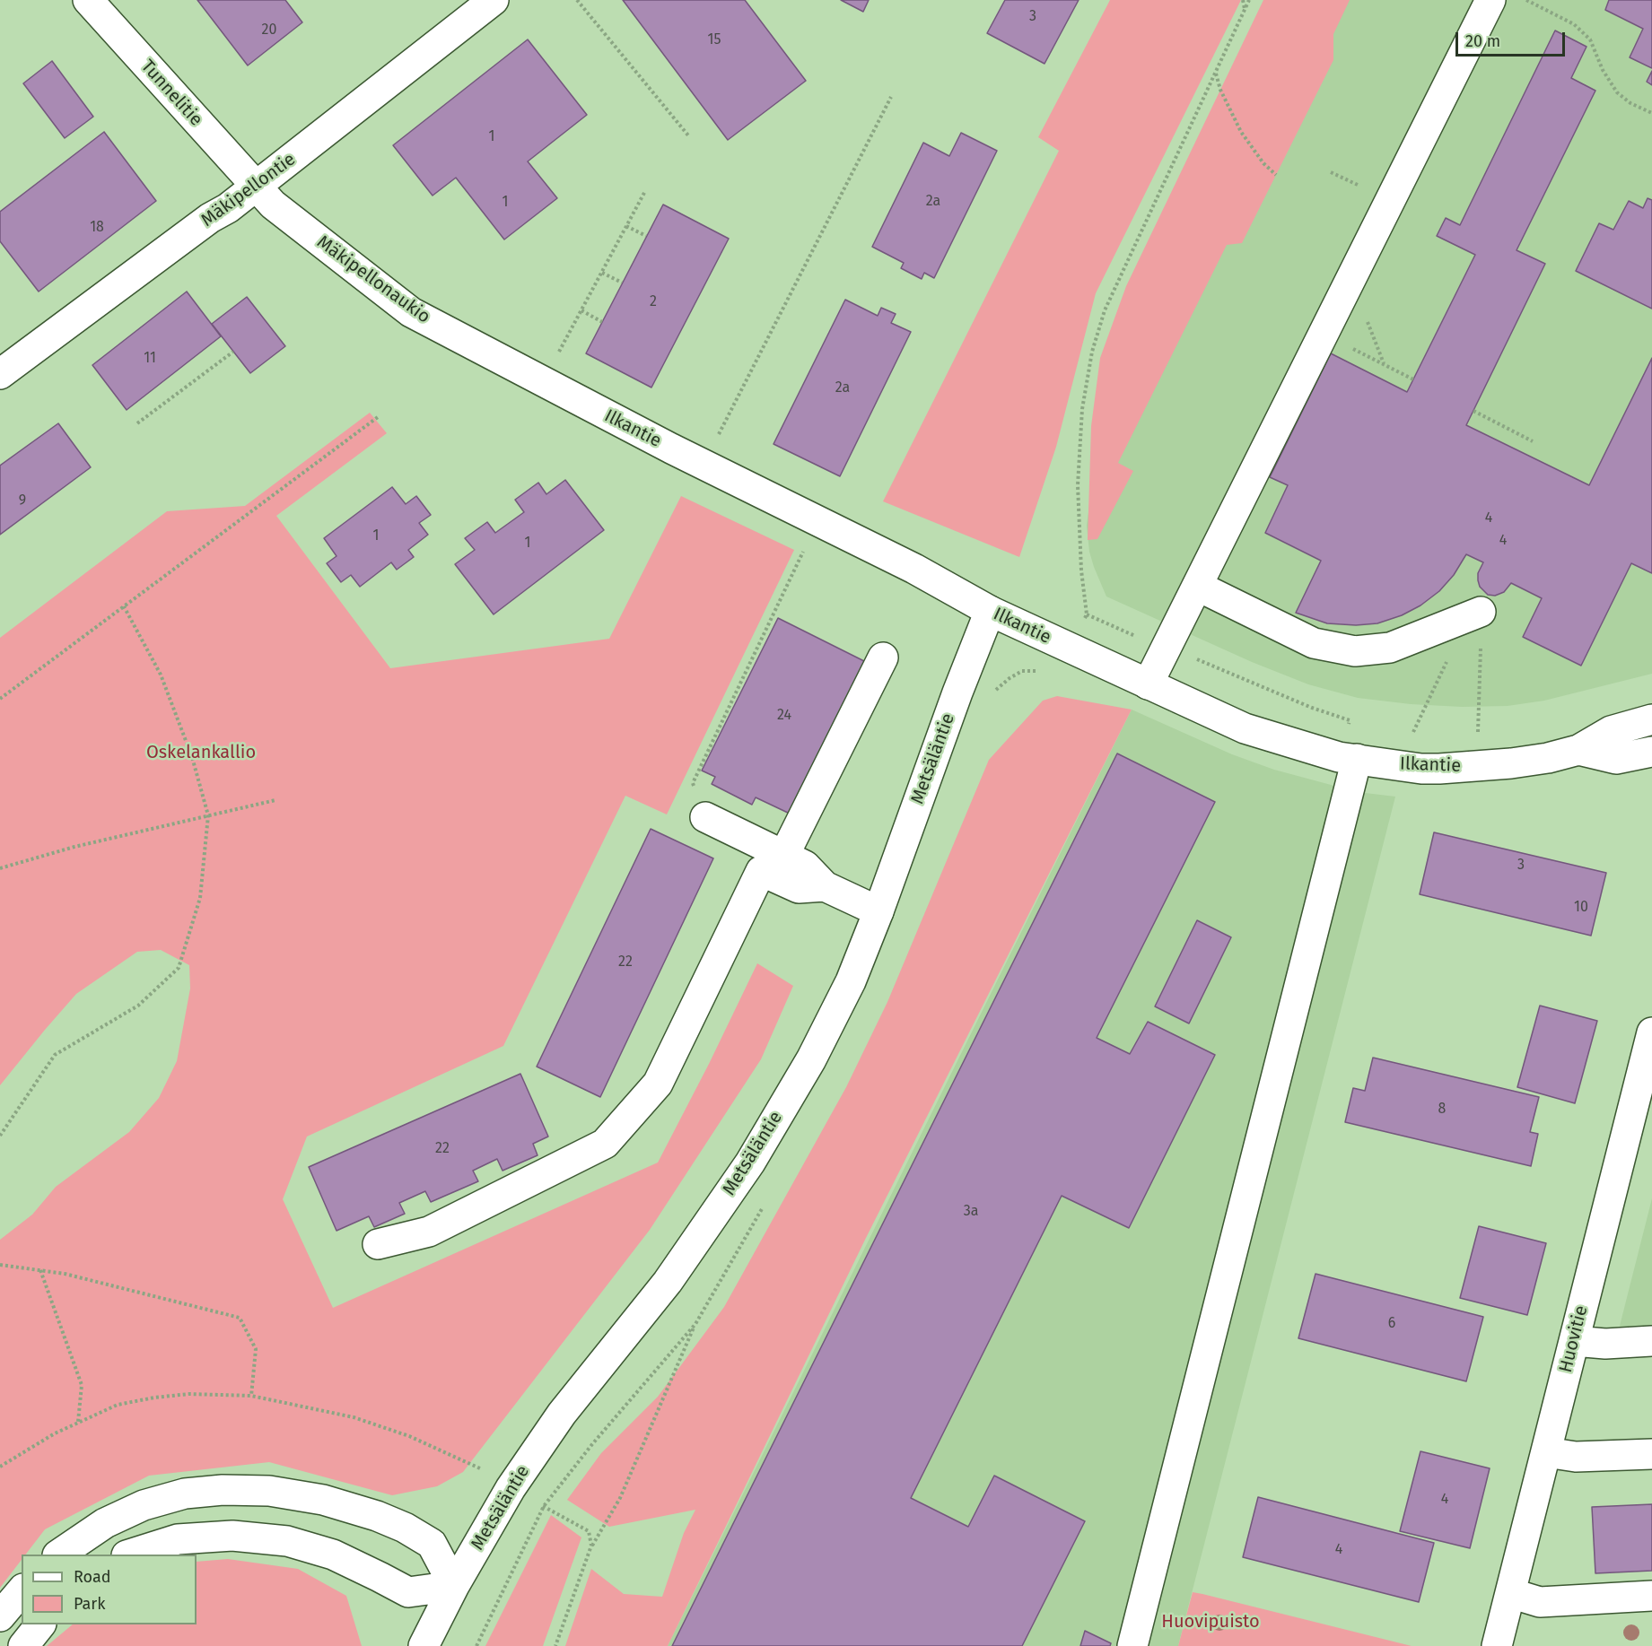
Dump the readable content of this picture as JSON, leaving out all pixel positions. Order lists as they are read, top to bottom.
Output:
{
  "streets": {
    "main road": [
      "Tunnelitie",
      "Mäkipellontie",
      "Mäkipellonaukio",
      "Ilkantie",
      "Metsäläntie",
      "Huovitie"
    ]
  },
  "crossings": [
    ["Tunnelitie", "Mäkipellontie"],
    ["Tunnelitie", "Mäkipellonaukio"],
    ["Mäkipellontie", "Mäkipellonaukio"],
    ["Mäkipellonaukio", "Ilkantie"],
    ["Ilkantie", "Metsäläntie"]
  ],
  "parks": ["Oskelankallio", "Huovipuisto"],
  "house_numbers": [
    "3",
    "20",
    "15",
    "1",
    "2a",
    "1",
    "18",
    "2",
    "11",
    "2a",
    "9",
    "4",
    "1",
    "4",
    "1",
    "24",
    "3",
    "10",
    "22",
    "8",
    "22",
    "3a",
    "6",
    "4",
    "4"
  ],
  "legend": ["Road", "Park"],
  "scale_bar": "20 m"
}
